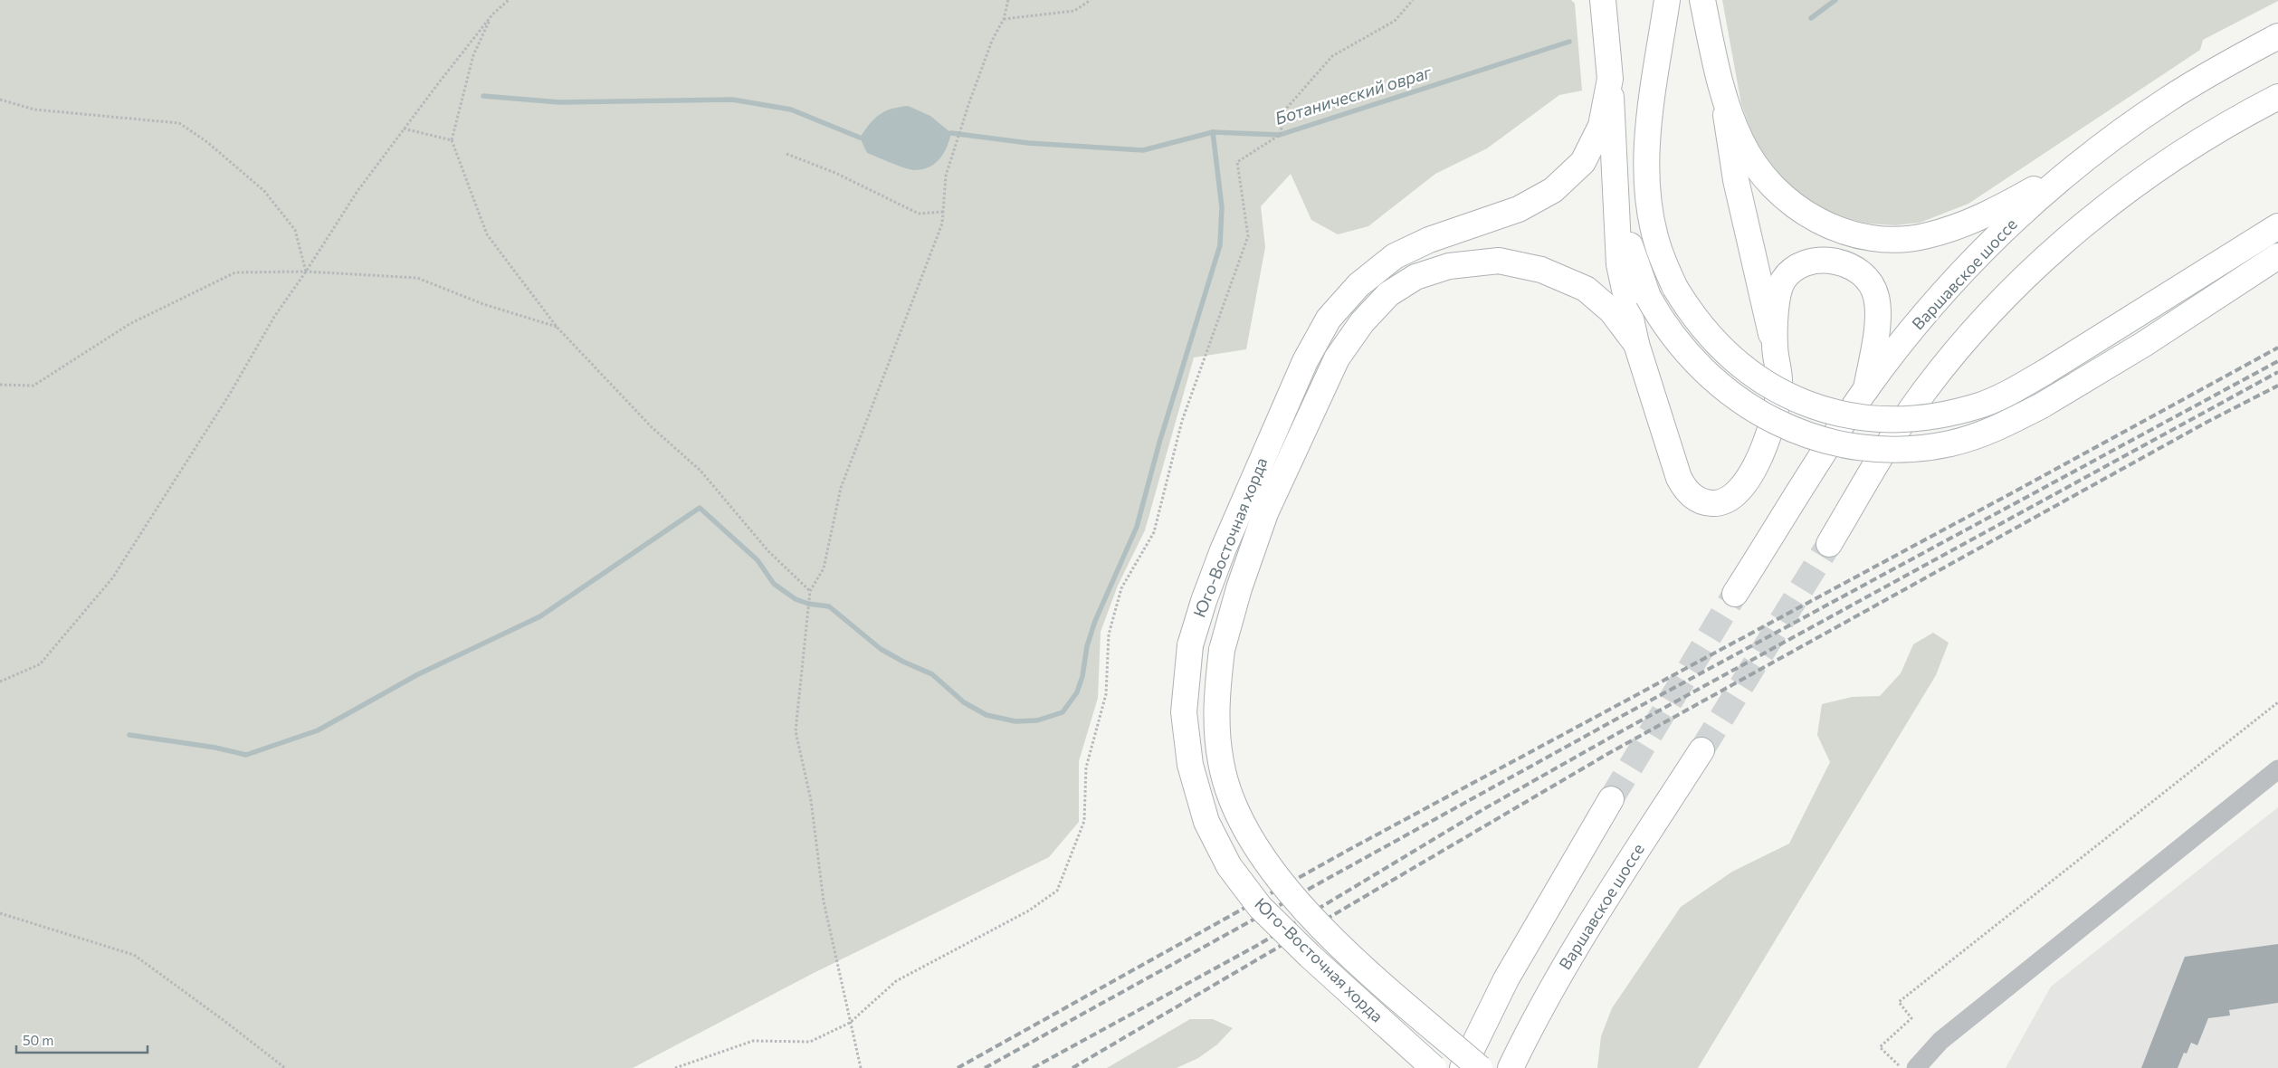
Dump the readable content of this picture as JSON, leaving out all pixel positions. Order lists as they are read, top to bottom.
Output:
{
  "streets": {
    "main road": ["Варшавское шоссе", "Юго-Восточная хорда"]
  },
  "water": ["Ботанический овраг"],
  "scale_bar": "50 m"
}
